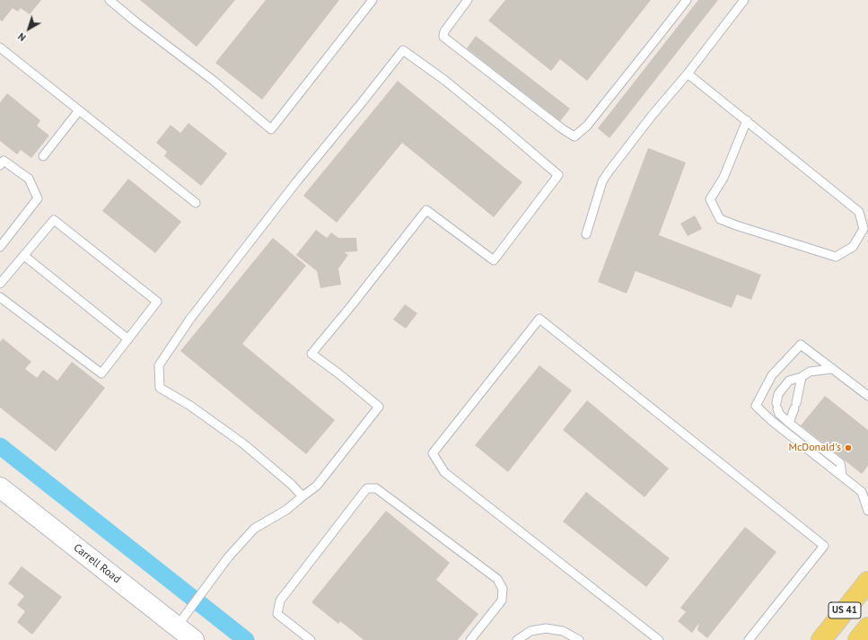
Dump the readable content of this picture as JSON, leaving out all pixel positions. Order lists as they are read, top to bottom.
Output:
{
  "streets": {
    "main road": ["US 41"],
    "street": ["Carrell Road"]
  },
  "places": ["McDonald's"],
  "north": "bottom left"
}
